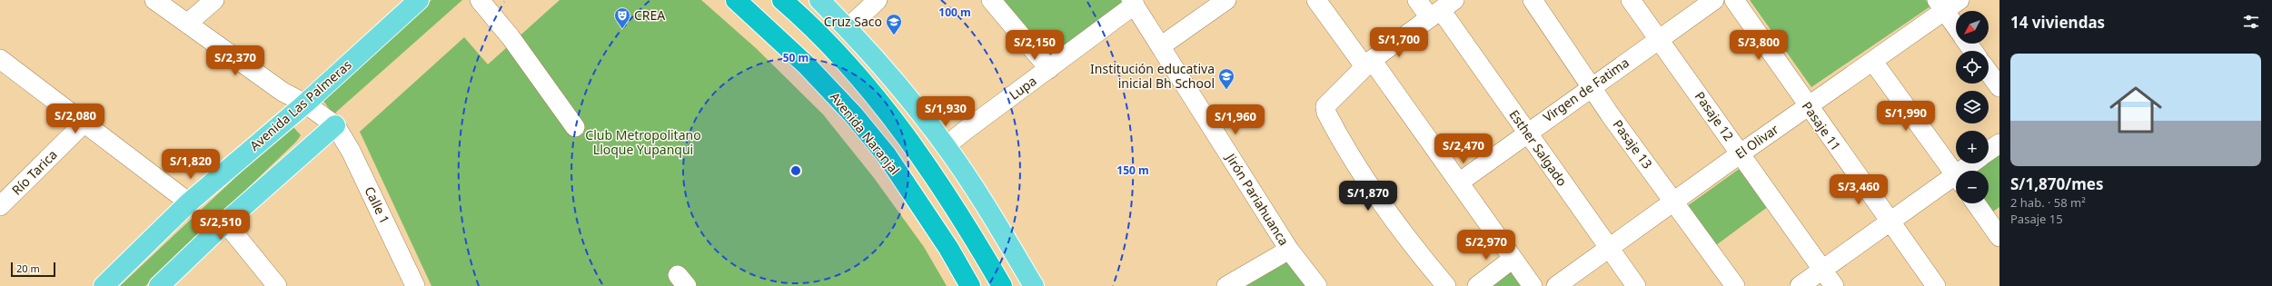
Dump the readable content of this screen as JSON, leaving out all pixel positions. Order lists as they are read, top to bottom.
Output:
{
  "streets": {
    "highway": ["Avenida Naranjal"],
    "main road": ["Avenida Las Palmeras"],
    "street": [
      "Lupa",
      "Virgen de Fatima",
      "Pasaje 12",
      "Pasaje 11",
      "El Olivar",
      "Pasaje 13",
      "Esther Salgado",
      "Río Tarica",
      "Jirón Pariahuanca",
      "Calle 1"
    ]
  },
  "crossings": [
    ["Lupa", "Jirón Pariahuanca"],
    ["Virgen de Fatima", "Pasaje 12"],
    ["Virgen de Fatima", "Pasaje 13"],
    ["Virgen de Fatima", "Esther Salgado"],
    ["Pasaje 12", "El Olivar"],
    ["Pasaje 11", "El Olivar"],
    ["El Olivar", "Pasaje 13"],
    ["El Olivar", "Esther Salgado"]
  ],
  "parks": ["Club Metropolitano Lloque Yupanqui"],
  "places": {
    "theatre": ["CREA"],
    "school or university": ["Cruz Saco", "Institución educativa inicial Bh School"]
  },
  "scale_bar": "20 m",
  "north": "bottom left",
  "page": {
    "heading": "14 viviendas",
    "map_buttons": ["+", "−"],
    "price": [
      "S/1,700",
      "S/2,150",
      "S/3,800",
      "S/2,370",
      "S/1,930",
      "S/1,990",
      "S/2,080",
      "S/1,960",
      "S/2,470",
      "S/1,820",
      "S/3,460",
      "S/1,870",
      "S/2,510",
      "S/2,970"
    ],
    "list": [
      {
        "name": "S/1,870/mes",
        "note": "2 hab. · 58 m² · Pasaje 15"
      }
    ],
    "scale": "20 m"
  },
  "rings": ["100 m", "50 m", "150 m"]
}
